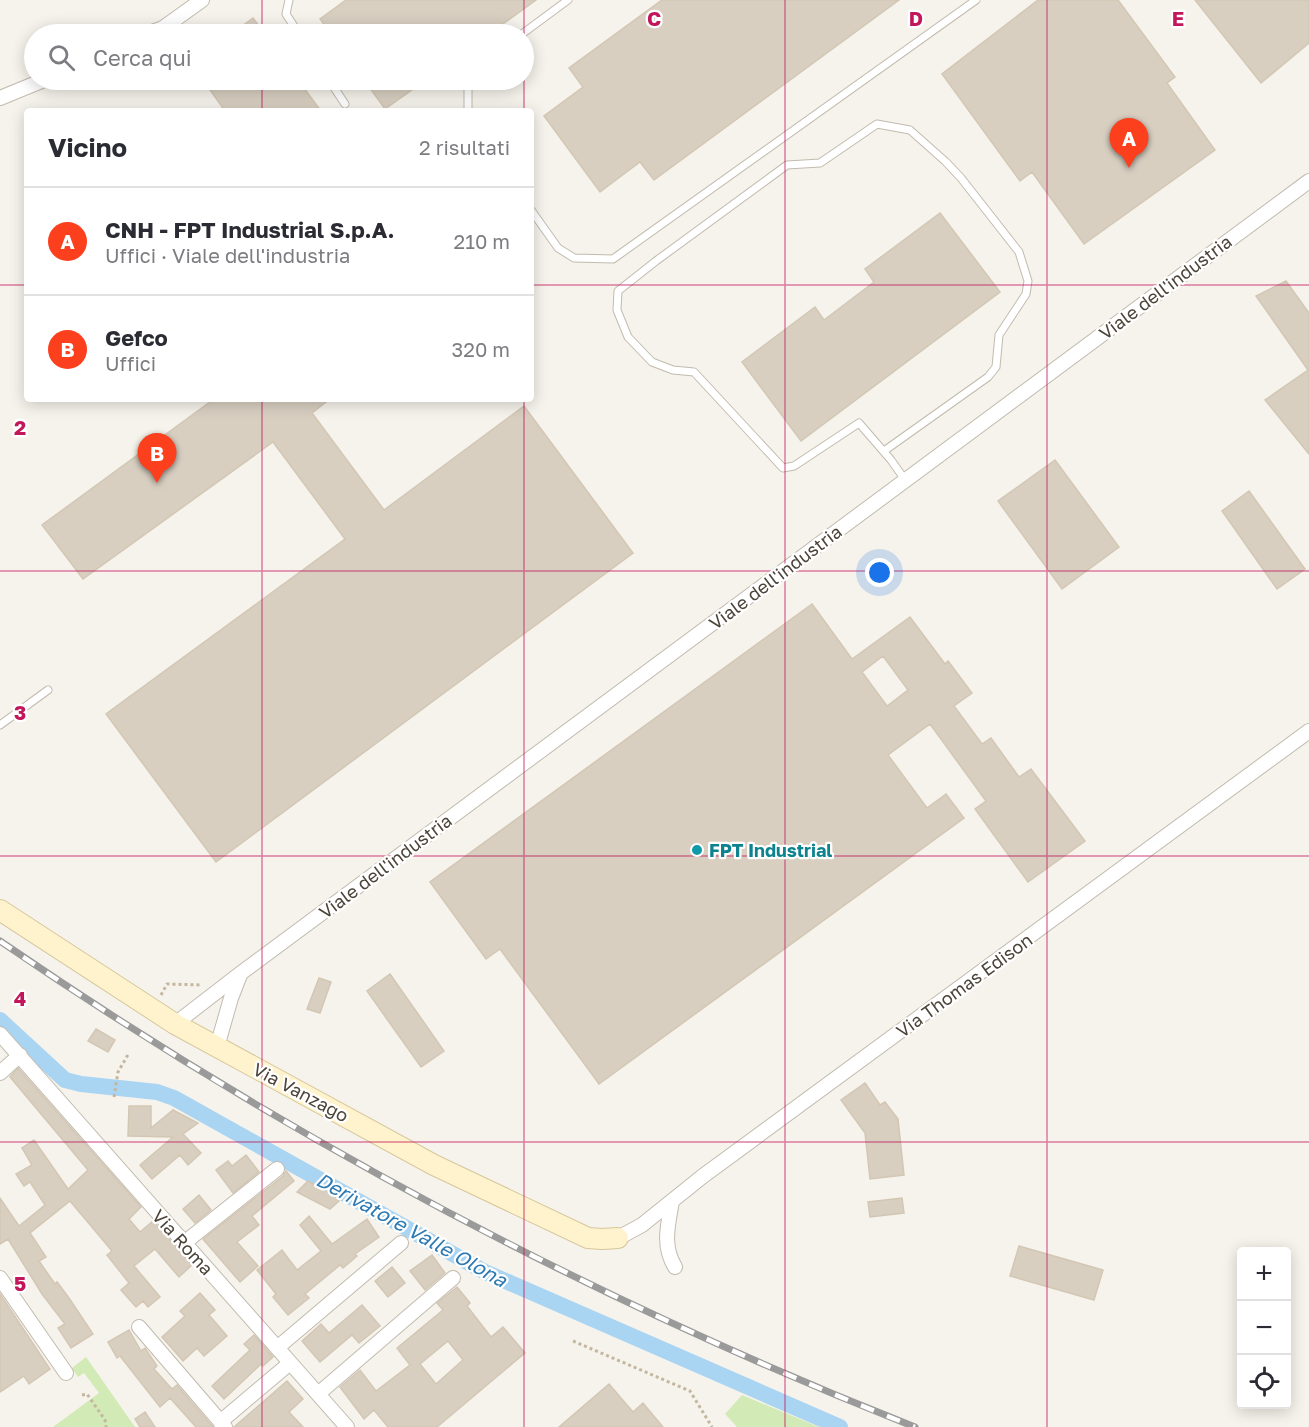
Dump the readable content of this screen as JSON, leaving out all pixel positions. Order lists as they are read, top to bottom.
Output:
{
  "streets": {
    "street": [
      "Viale dell'industria",
      "Via Thomas Edison",
      "Via Vanzago",
      "Via Roma"
    ]
  },
  "crossings": [
    ["Viale dell'industria", "Via Vanzago"],
    ["Via Thomas Edison", "Via Vanzago"]
  ],
  "water": ["Derivatore Valle Olona"],
  "places": ["FPT Industrial"],
  "page": {
    "search": "Cerca qui",
    "heading": ["Vicino", "2 risultati"],
    "pins": ["A", "B"],
    "list": [
      {
        "mark": "A",
        "name": "CNH - FPT Industrial S.p.A.",
        "note": "Uffici · Viale dell'industria",
        "value": "210 m"
      },
      {
        "mark": "B",
        "name": "Gefco",
        "note": "Uffici",
        "value": "320 m"
      }
    ],
    "map_buttons": ["+", "−"]
  },
  "grid": {
    "columns": ["C", "D", "E"],
    "rows": [
      "2",
      "3",
      "4",
      "5"
    ]
  }
}
